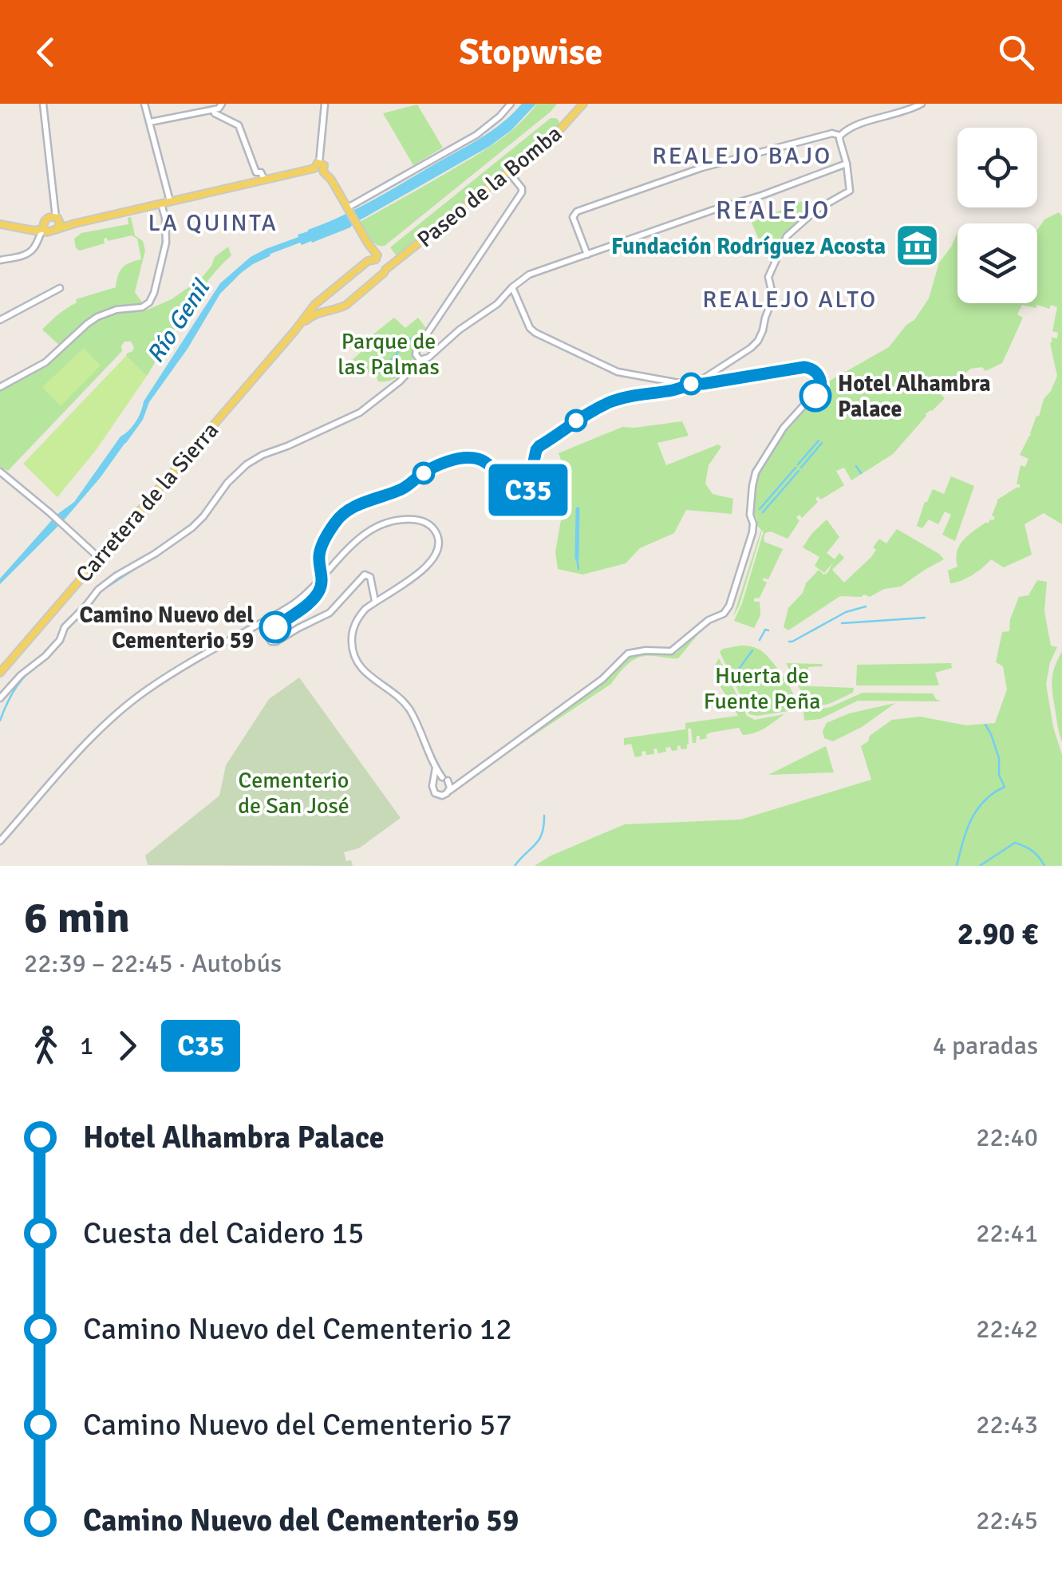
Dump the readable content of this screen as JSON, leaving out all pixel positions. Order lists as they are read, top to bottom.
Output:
{
  "streets": {
    "main road": ["Paseo de la Bomba", "Carretera de la Sierra"]
  },
  "districts": [
    "REALEJO BAJO",
    "REALEJO",
    "LA QUINTA",
    "REALEJO ALTO"
  ],
  "water": ["Río Genil"],
  "parks": ["Parque de las Palmas", "Huerta de Fuente Peña", "Cementerio de San José"],
  "places": {
    "museum": ["Fundación Rodríguez Acosta"],
    "other": ["Hotel Alhambra Palace", "Camino Nuevo del Cementerio 59"]
  },
  "lines": ["bus line C35"],
  "page": {
    "header": "Stopwise",
    "on_map": "C35",
    "heading": ["6 min", "22:39 – 22:45 · Autobús", "2.90 €"],
    "legs": ["1", "C35", "4 paradas"],
    "list": [
      {
        "name": "Hotel Alhambra Palace",
        "value": "22:40"
      },
      {
        "name": "Cuesta del Caidero 15",
        "value": "22:41"
      },
      {
        "name": "Camino Nuevo del Cementerio 12",
        "value": "22:42"
      },
      {
        "name": "Camino Nuevo del Cementerio 57",
        "value": "22:43"
      },
      {
        "name": "Camino Nuevo del Cementerio 59",
        "value": "22:45"
      }
    ]
  }
}
